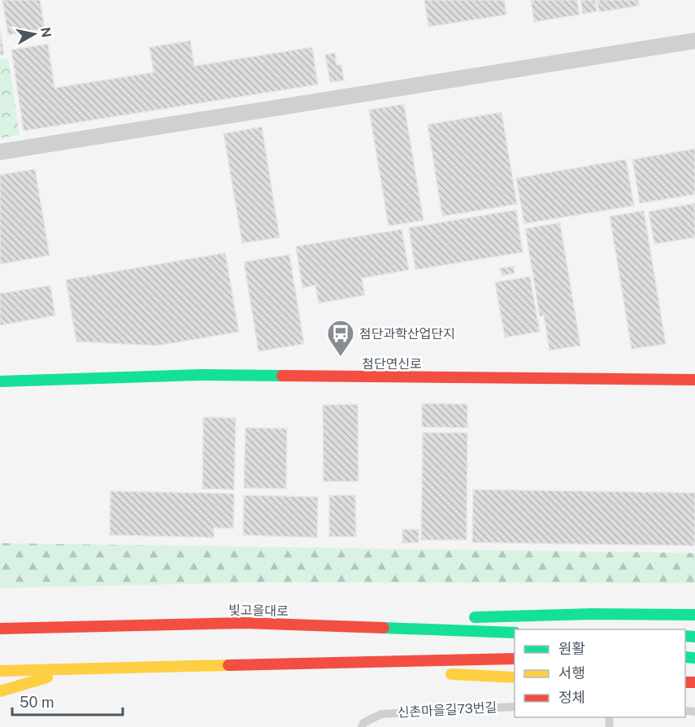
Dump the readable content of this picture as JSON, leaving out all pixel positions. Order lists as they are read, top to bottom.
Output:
{
  "streets": {
    "main road": ["첨단연신로", "빛고을대로"],
    "lane": ["신촌마을길73번길"]
  },
  "places": {
    "bus stop": ["첨단과학산업단지"]
  },
  "legend": ["원활", "서행", "정체"],
  "scale_bar": "50 m",
  "north": "right"
}
